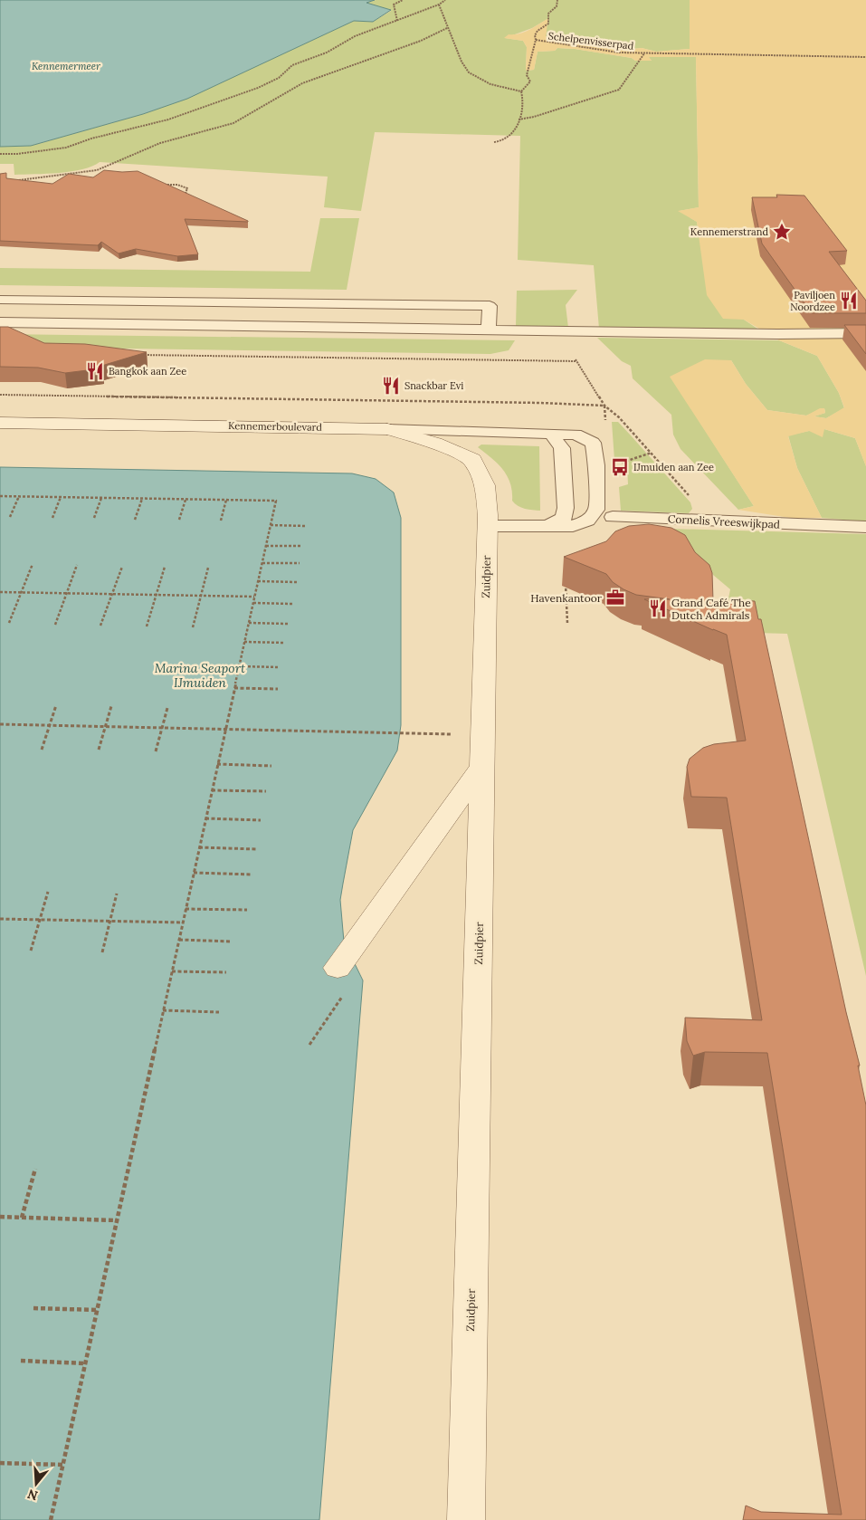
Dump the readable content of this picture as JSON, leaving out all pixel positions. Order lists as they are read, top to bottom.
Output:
{
  "streets": {
    "street": ["Kennemerboulevard", "Zuidpier"],
    "lane": ["Cornelis Vreeswijkpad"],
    "path": ["Schelpenvisserpad"]
  },
  "crossings": [
    ["Kennemerboulevard", "Zuidpier"]
  ],
  "water": ["Kennemermeer", "Marina Seaport IJmuiden"],
  "places": {
    "place": ["Kennemerstrand"],
    "restaurant": [
      "Paviljoen Noordzee",
      "Bangkok aan Zee",
      "Snackbar Evi",
      "Grand Café The Dutch Admirals"
    ],
    "bus stop": ["IJmuiden aan Zee"],
    "office": ["Havenkantoor"]
  },
  "north": "bottom"
}
